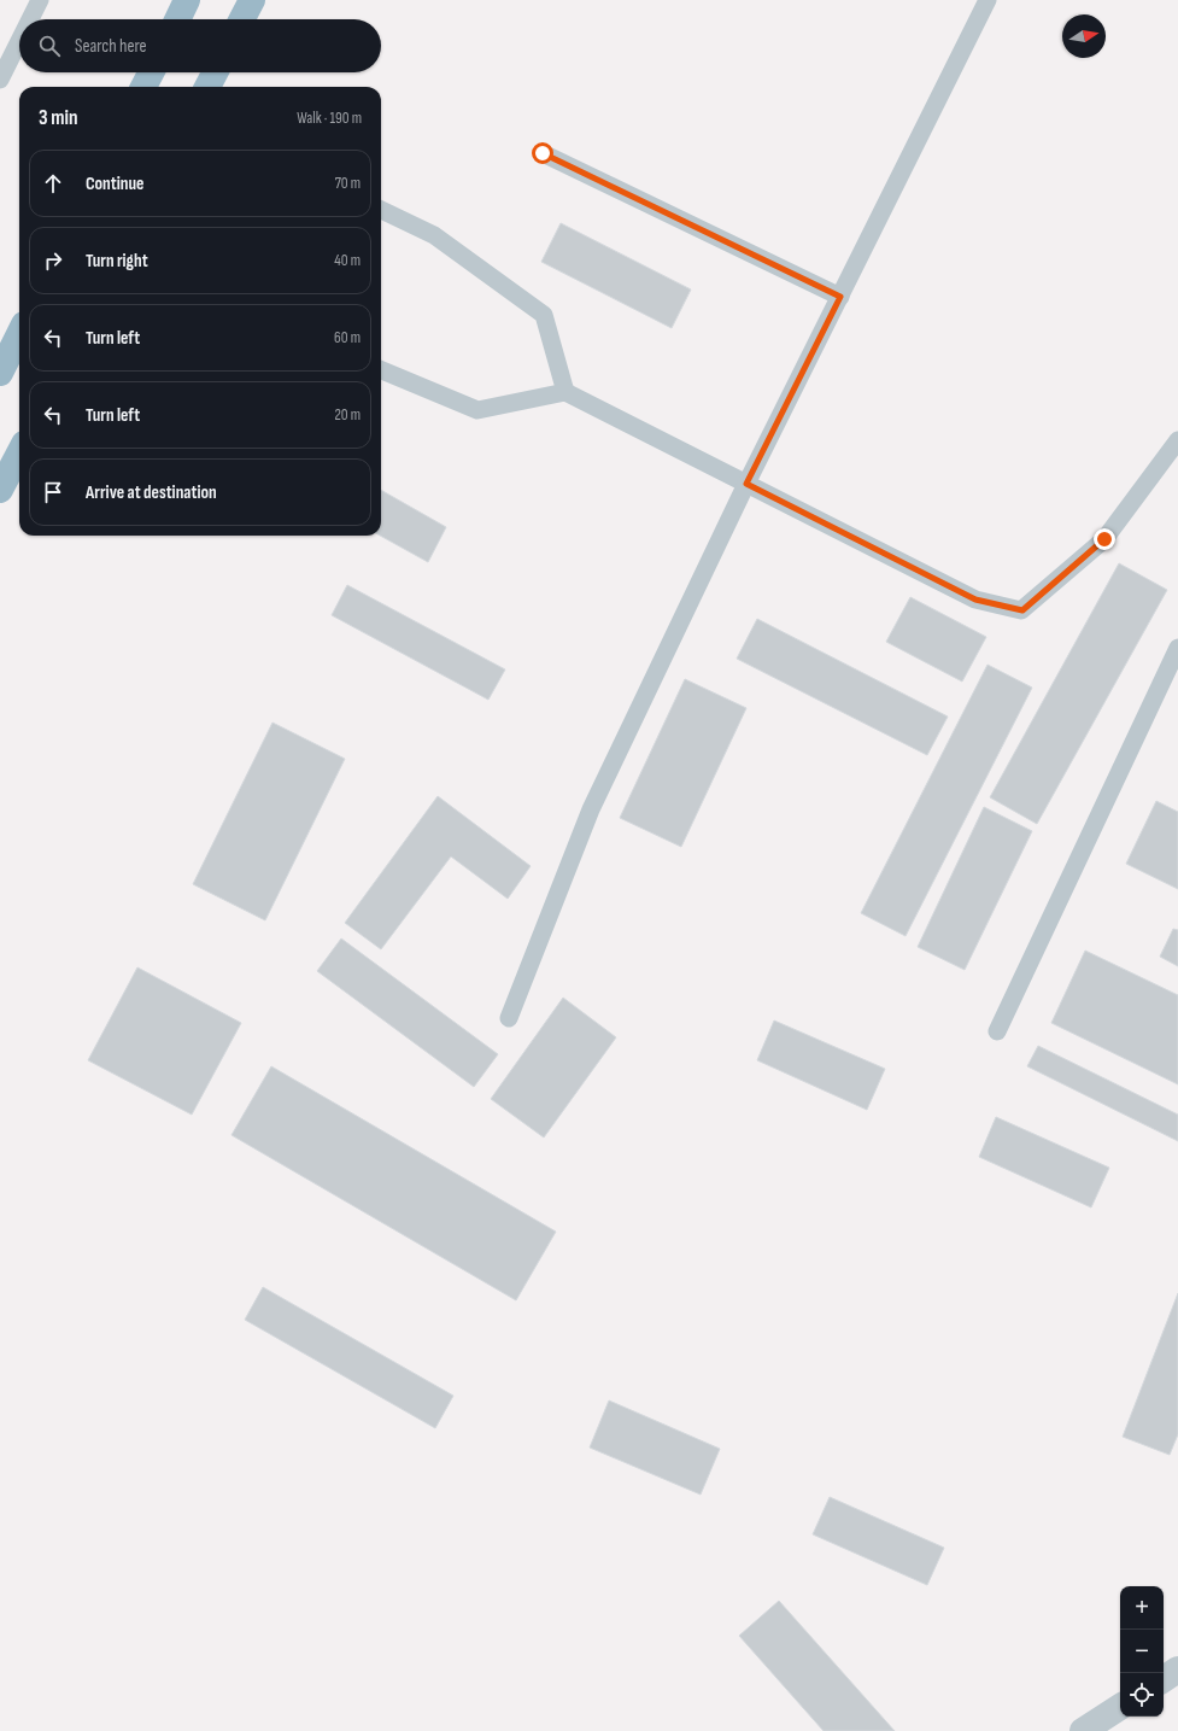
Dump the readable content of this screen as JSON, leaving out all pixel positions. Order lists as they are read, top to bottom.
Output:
{
  "north": "right",
  "page": {
    "search": "Search here",
    "heading": ["3 min", "Walk · 190 m"],
    "list": [
      ["Continue", "70 m"],
      ["Turn right", "40 m"],
      ["Turn left", "60 m"],
      ["Turn left", "20 m"],
      "Arrive at destination"
    ],
    "map_buttons": ["+", "−"]
  }
}
